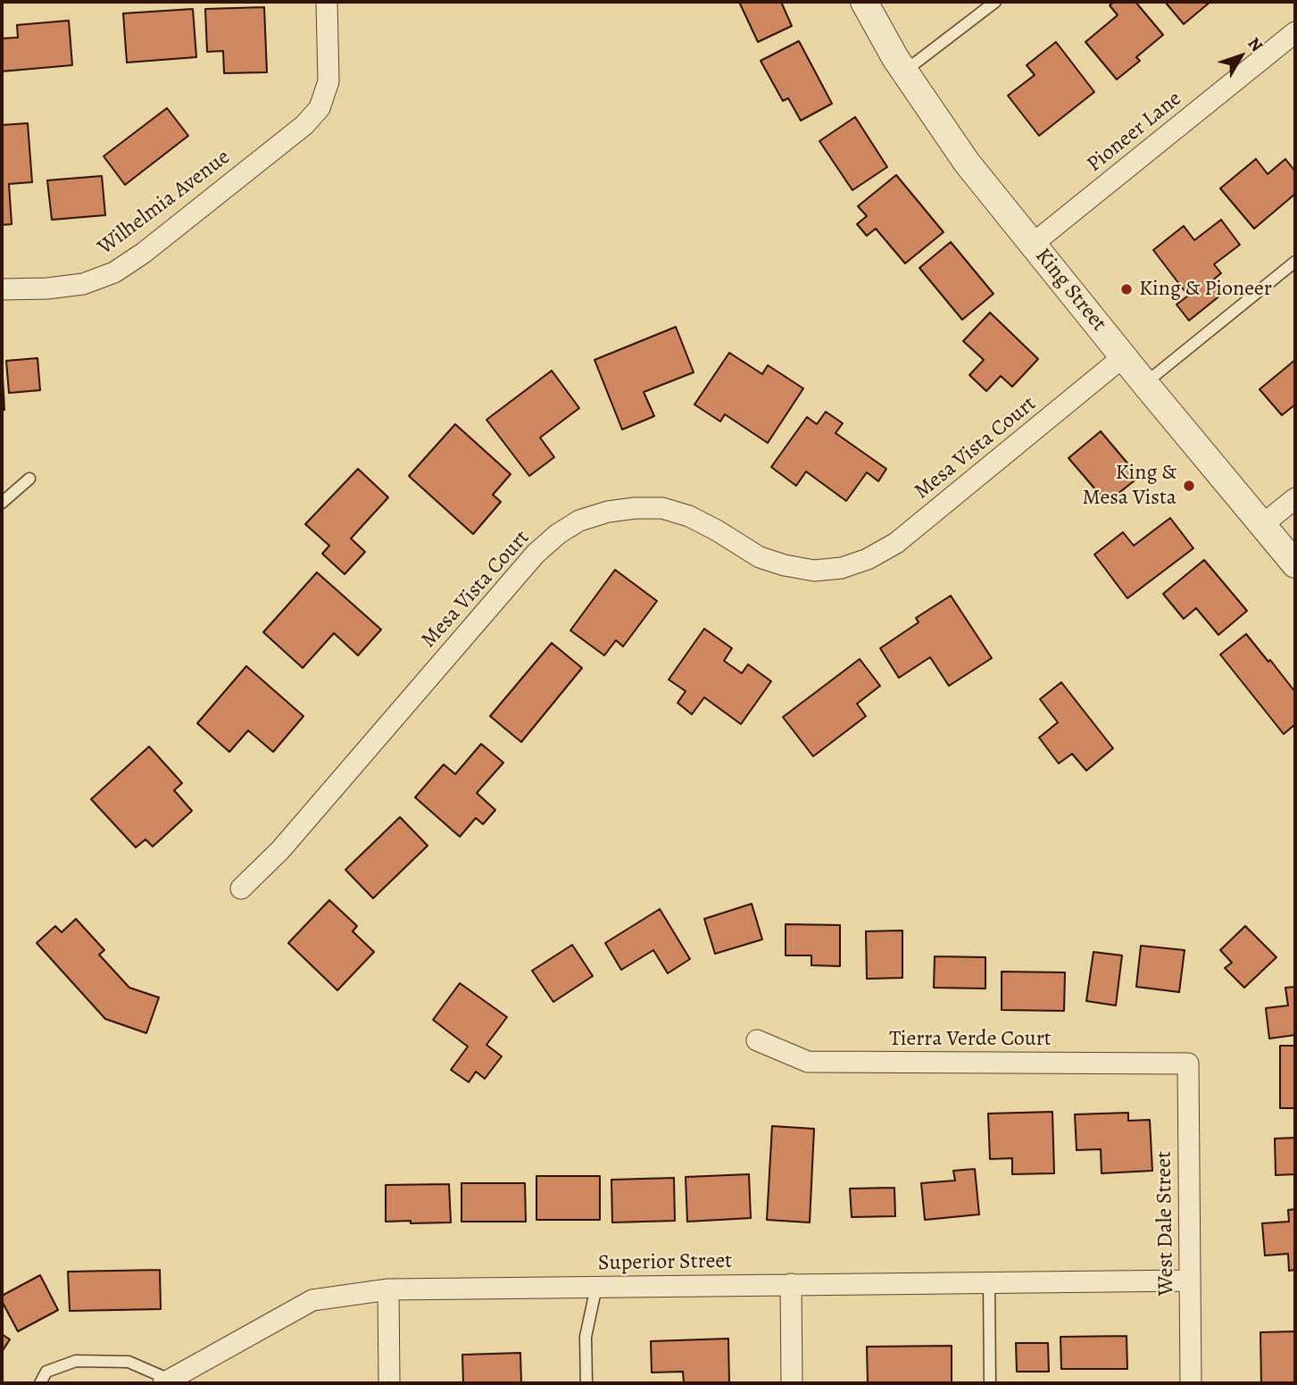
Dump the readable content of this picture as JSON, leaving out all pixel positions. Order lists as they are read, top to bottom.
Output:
{
  "streets": {
    "street": [
      "Pioneer Lane",
      "Wilhelmia Avenue",
      "King Street",
      "Mesa Vista Court",
      "Tierra Verde Court",
      "West Dale Street",
      "Superior Street"
    ]
  },
  "crossings": [
    ["Pioneer Lane", "King Street"],
    ["King Street", "Mesa Vista Court"],
    ["Tierra Verde Court", "West Dale Street"],
    ["West Dale Street", "Superior Street"]
  ],
  "places": ["King & Pioneer", "King & Mesa Vista"],
  "north": "top right"
}
